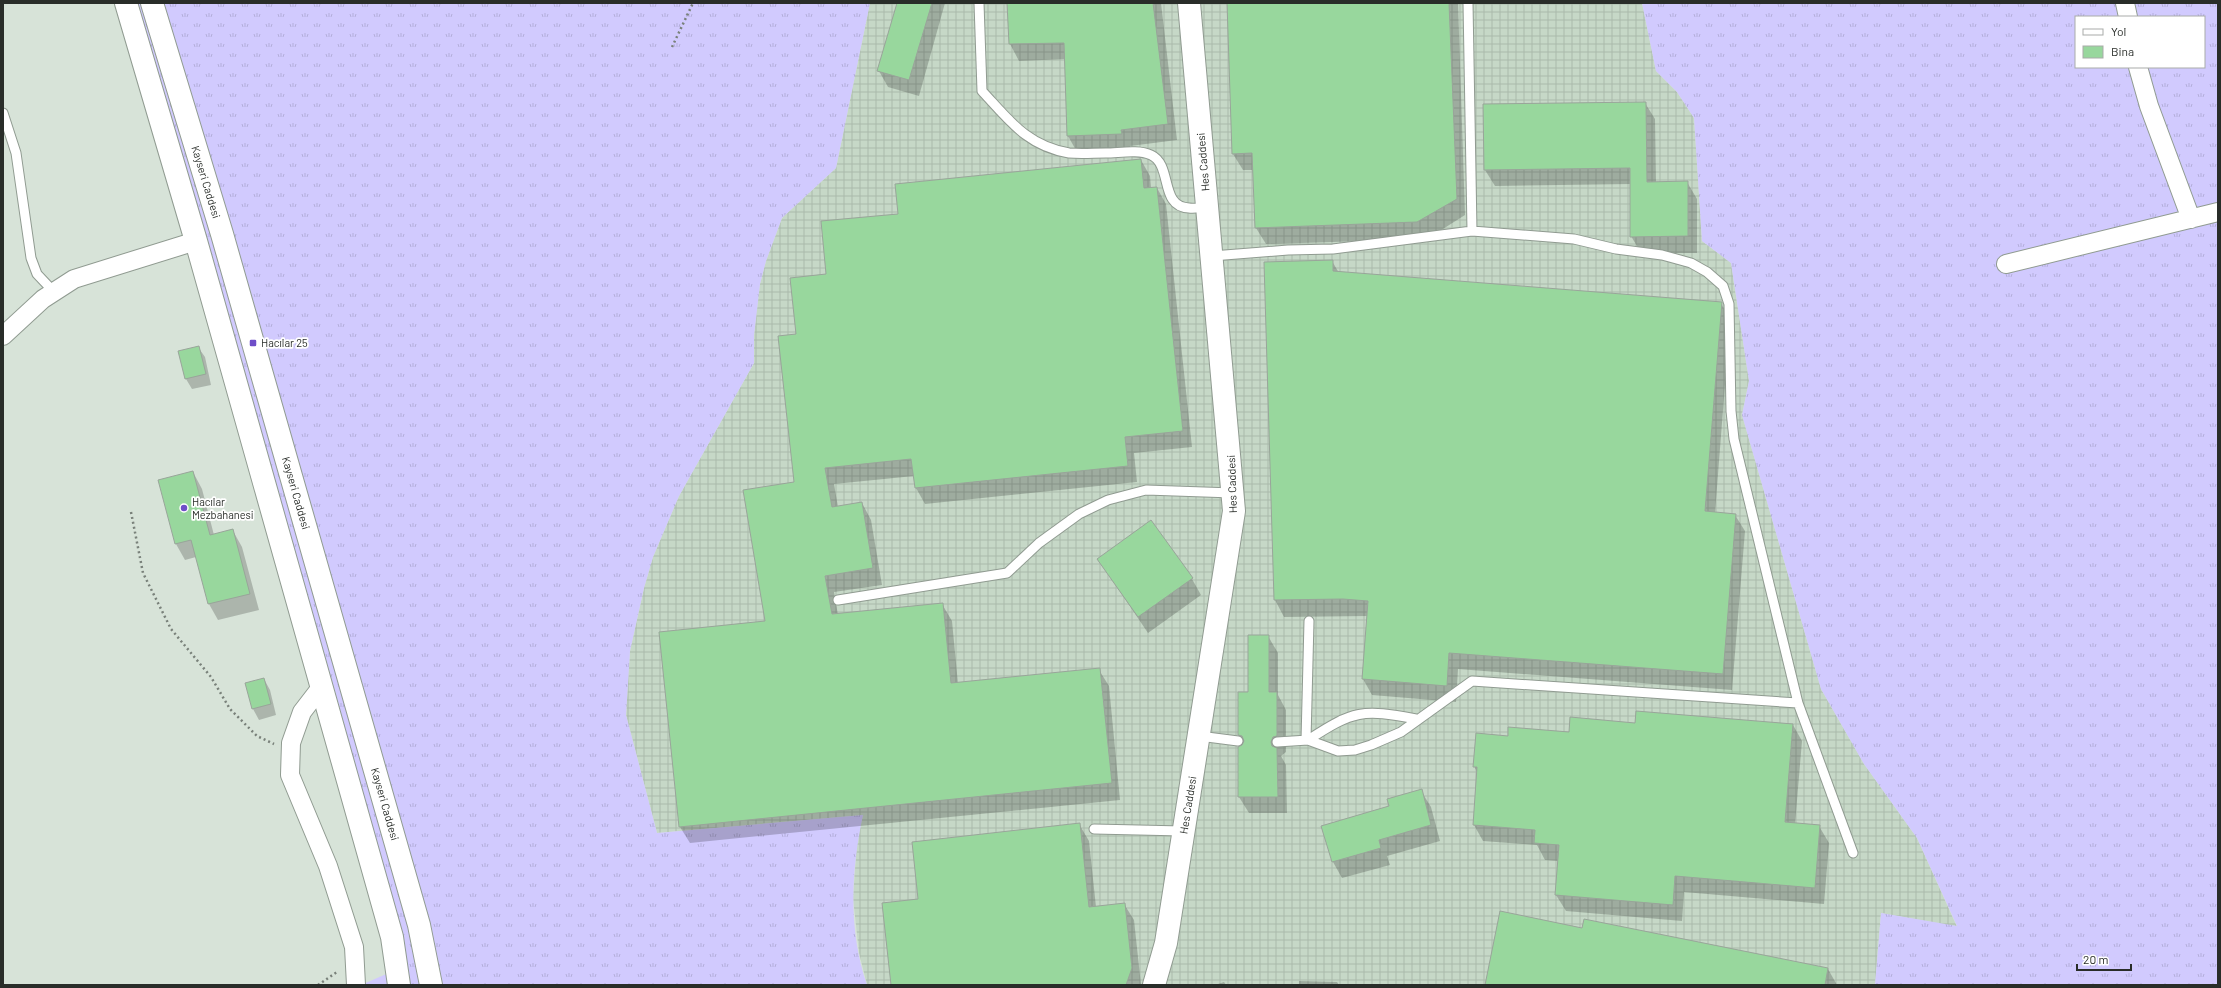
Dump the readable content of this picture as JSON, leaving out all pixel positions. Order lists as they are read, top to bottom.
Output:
{
  "streets": {
    "main road": ["Hes Caddesi", "Kayseri Caddesi"]
  },
  "places": {
    "transit": ["Hacılar 25"],
    "other": ["Hacılar Mezbahanesi"]
  },
  "legend": ["Yol", "Bina"],
  "scale_bar": "20 m"
}
